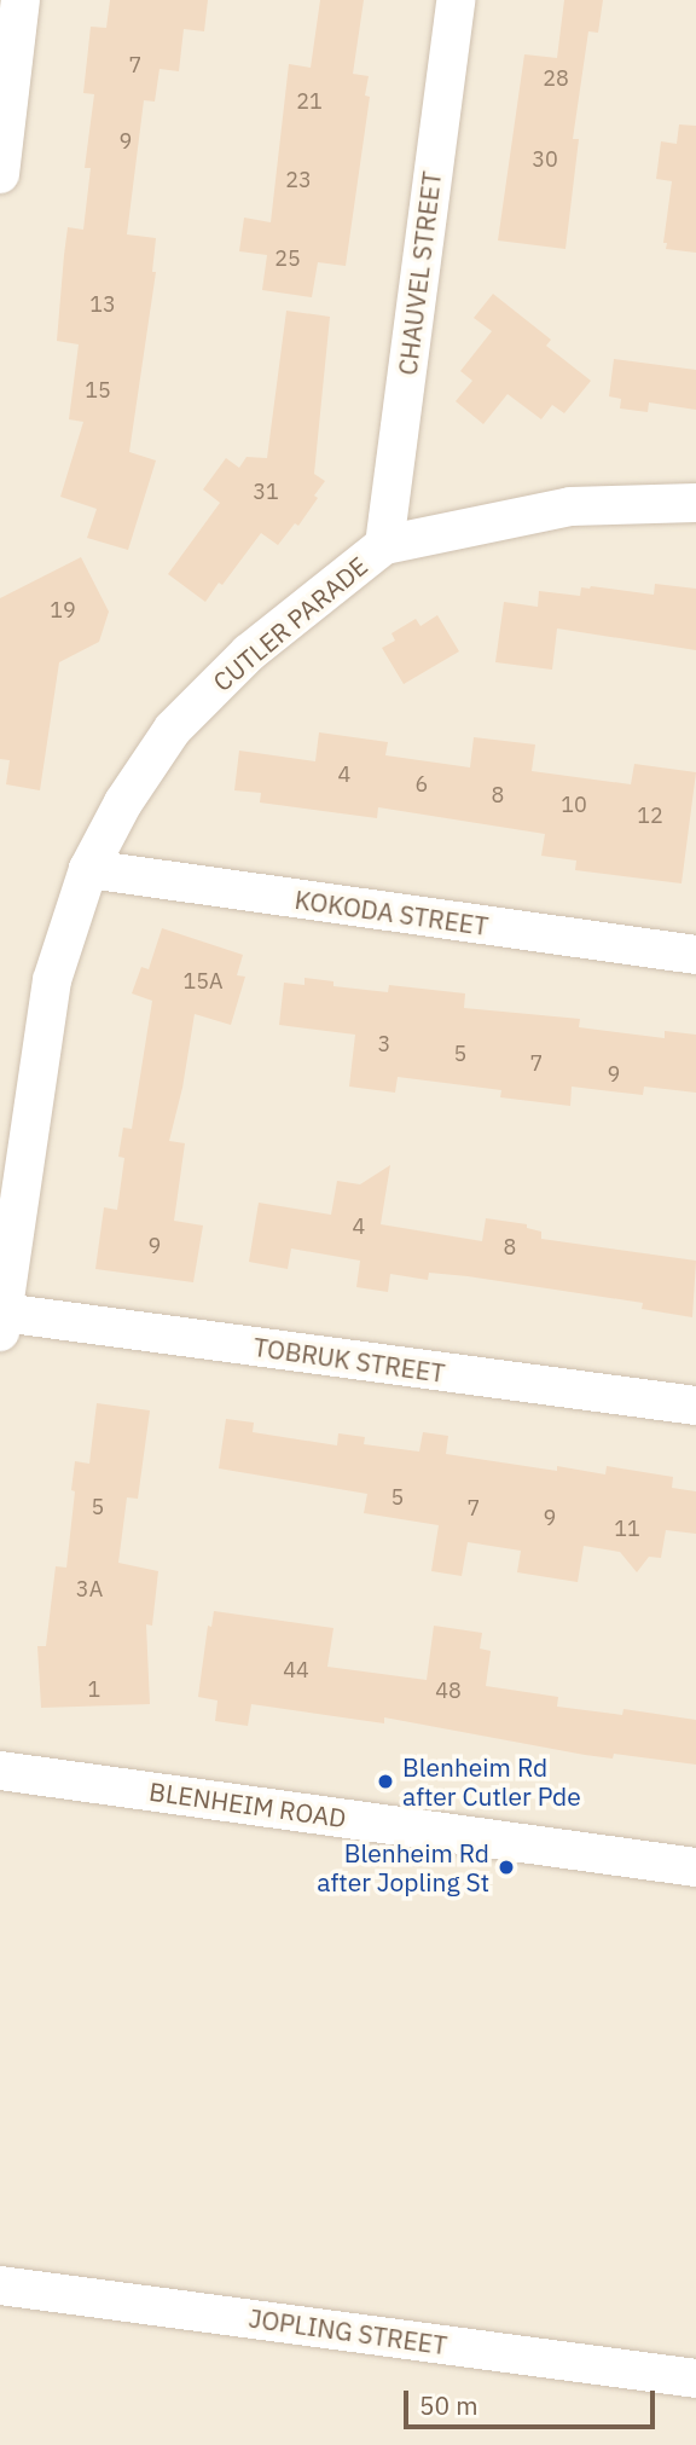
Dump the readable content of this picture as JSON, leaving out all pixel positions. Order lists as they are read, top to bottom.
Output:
{
  "streets": {
    "street": [
      "CHAUVEL STREET",
      "CUTLER PARADE",
      "KOKODA STREET",
      "TOBRUK STREET",
      "BLENHEIM ROAD",
      "JOPLING STREET"
    ]
  },
  "crossings": [
    ["CHAUVEL STREET", "CUTLER PARADE"],
    ["CUTLER PARADE", "KOKODA STREET"],
    ["CUTLER PARADE", "TOBRUK STREET"]
  ],
  "places": ["Blenheim Rd after Cutler Pde", "Blenheim Rd after Jopling St"],
  "house_numbers": [
    "7",
    "28",
    "21",
    "9",
    "30",
    "23",
    "25",
    "13",
    "15",
    "31",
    "19",
    "4",
    "6",
    "8",
    "10",
    "12",
    "15A",
    "3",
    "5",
    "7",
    "9",
    "4",
    "9",
    "8",
    "5",
    "5",
    "7",
    "9",
    "11",
    "3A",
    "44",
    "1",
    "48"
  ],
  "scale_bar": "50 m"
}
